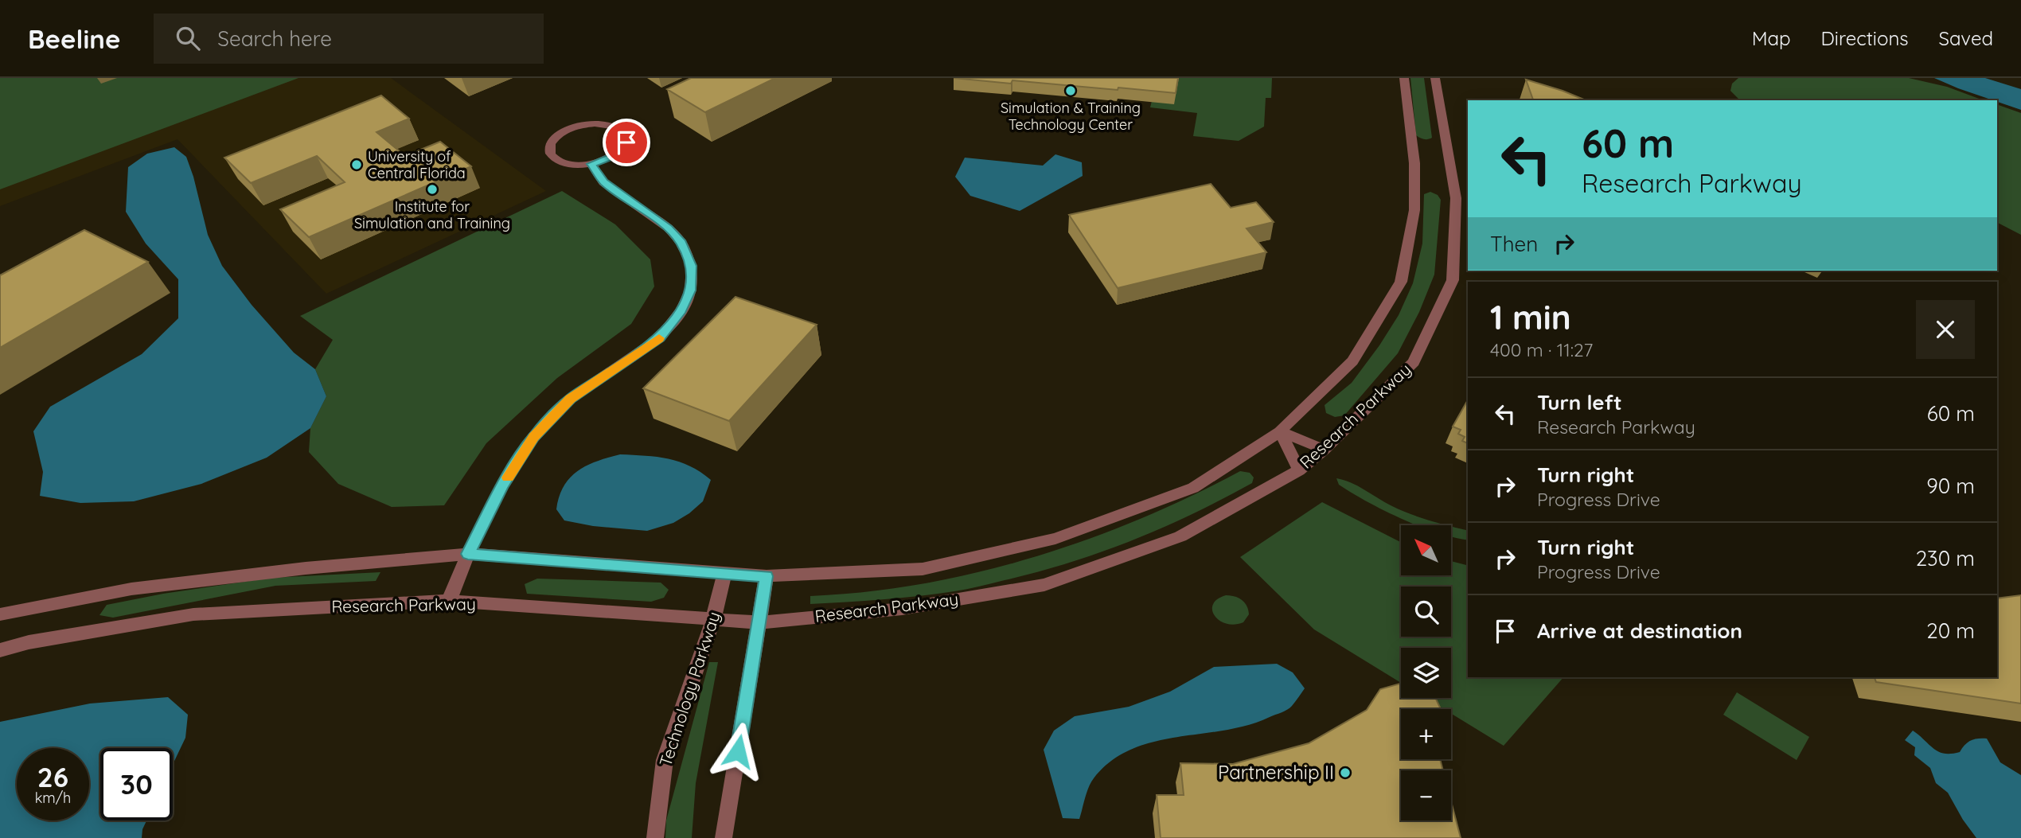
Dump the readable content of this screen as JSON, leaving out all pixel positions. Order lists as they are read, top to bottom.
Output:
{
  "streets": {
    "street": ["Research Parkway", "Technology Parkway"]
  },
  "crossings": [
    ["Research Parkway", "Technology Parkway"]
  ],
  "places": [
    "Simulation & Training Technology Center",
    "University of Central Florida",
    "Institute for Simulation and Training",
    "Partnership II"
  ],
  "north": "top left",
  "page": {
    "header": "Beeline",
    "search": "Search here",
    "nav": ["Map", "Directions", "Saved"],
    "turn": ["60 m", "Research Parkway"],
    "then": "Then",
    "heading": ["1 min", "400 m · 11:27"],
    "list": [
      {
        "name": "Turn left",
        "note": "Research Parkway",
        "value": "60 m"
      },
      {
        "name": "Turn right",
        "note": "Progress Drive",
        "value": "90 m"
      },
      {
        "name": "Turn right",
        "note": "Progress Drive",
        "value": "230 m"
      },
      {
        "name": "Arrive at destination",
        "value": "20 m"
      }
    ],
    "map_buttons": ["+", "−"],
    "speed": "26 km/h",
    "limit": "30"
  }
}
